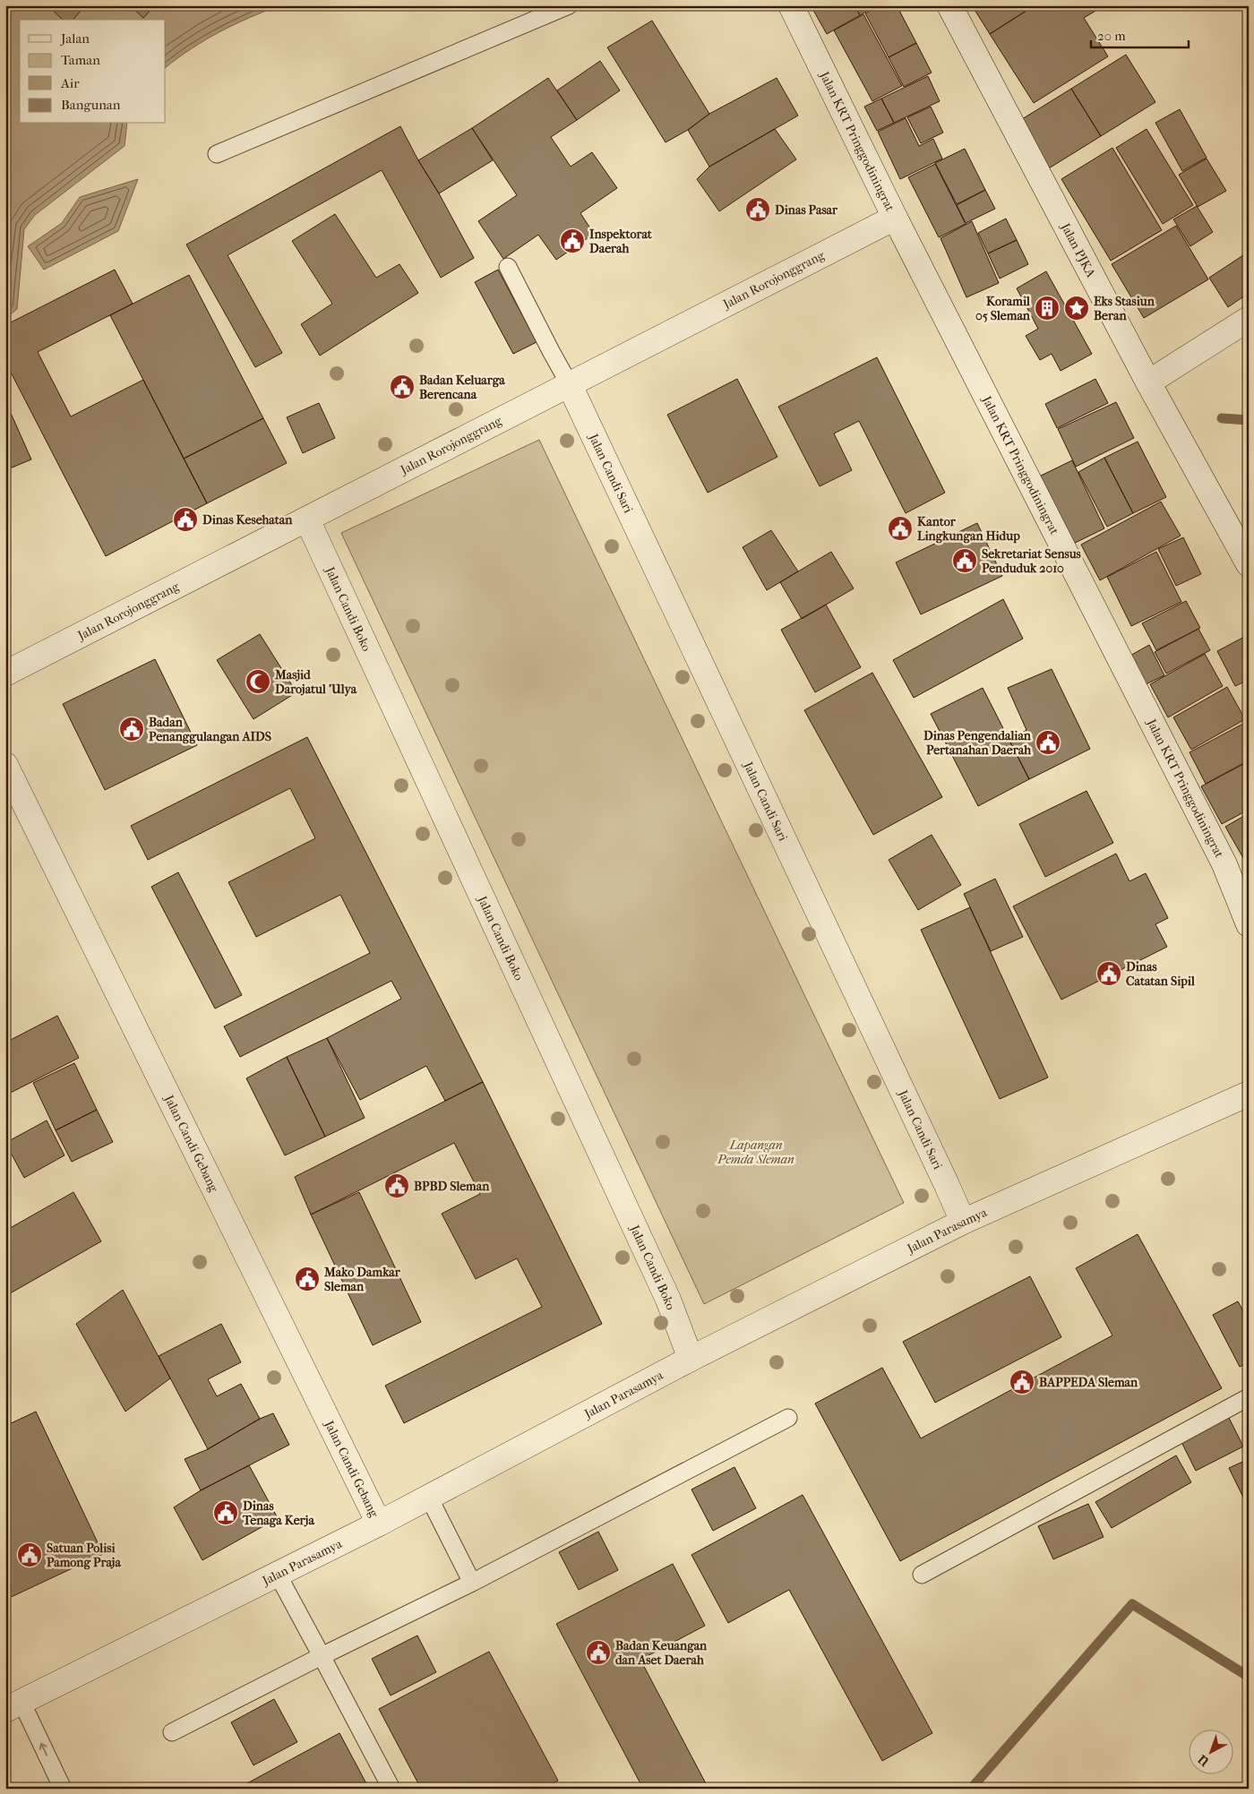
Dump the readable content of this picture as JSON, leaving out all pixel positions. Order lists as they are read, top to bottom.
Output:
{
  "streets": {
    "street": [
      "Jalan KRT Pringgodiningrat",
      "Jalan PJKA",
      "Jalan Rorojonggrang",
      "Jalan Candi Sari",
      "Jalan Candi Boko",
      "Jalan Candi Gebang",
      "Jalan Parasamya"
    ]
  },
  "crossings": [
    ["Jalan KRT Pringgodiningrat", "Jalan Rorojonggrang"],
    ["Jalan Rorojonggrang", "Jalan Candi Sari"],
    ["Jalan Rorojonggrang", "Jalan Candi Boko"],
    ["Jalan Candi Sari", "Jalan Parasamya"],
    ["Jalan Candi Boko", "Jalan Parasamya"],
    ["Jalan Candi Gebang", "Jalan Parasamya"]
  ],
  "parks": ["Lapangan Pemda Sleman"],
  "places": {
    "public building": [
      "Dinas Pasar",
      "Inspektorat Daerah",
      "Badan Keluarga Berencana",
      "Dinas Kesehatan",
      "Kantor Lingkungan Hidup",
      "Sekretariat Sensus Penduduk 2010",
      "Badan Penanggulangan AIDS",
      "Dinas Pengendalian Pertanahan Daerah",
      "Dinas Catatan Sipil",
      "BPBD Sleman",
      "Mako Damkar Sleman",
      "BAPPEDA Sleman",
      "Dinas Tenaga Kerja",
      "Satuan Polisi Pamong Praja",
      "Badan Keuangan dan Aset Daerah"
    ],
    "building": ["Koramil 05 Sleman"],
    "place": ["Eks Stasiun Beran"],
    "mosque": ["Masjid Darojatul 'Ulya"]
  },
  "legend": [
    "Jalan",
    "Taman",
    "Air",
    "Bangunan"
  ],
  "scale_bar": "20 m",
  "north": "bottom left"
}
